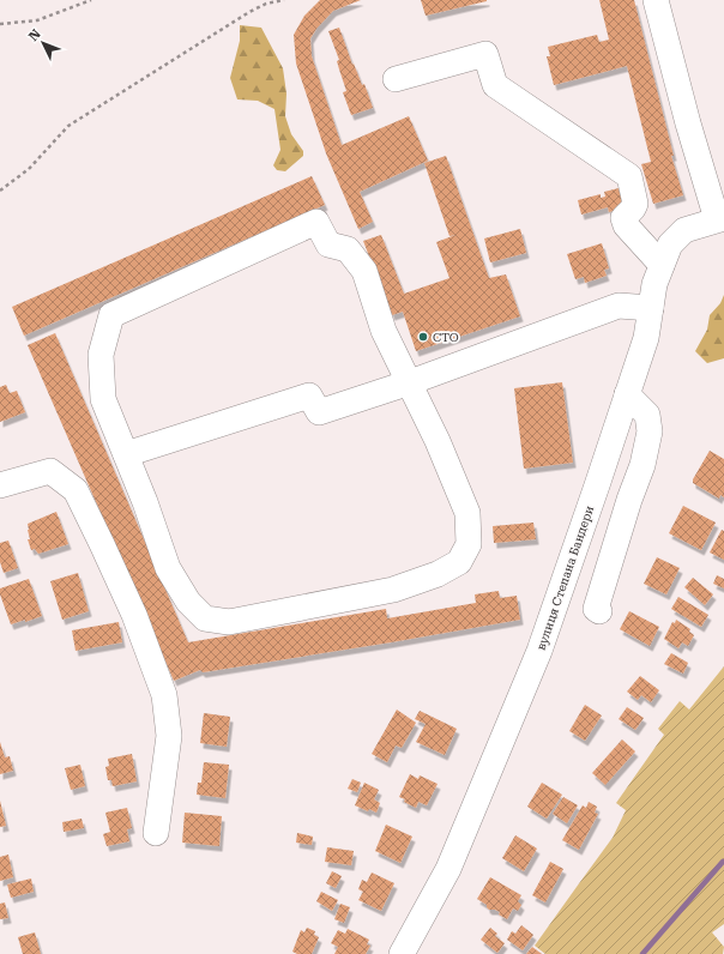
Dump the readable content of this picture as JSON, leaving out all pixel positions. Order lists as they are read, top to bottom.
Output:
{
  "streets": {
    "street": ["вулиця Степана Бандери"]
  },
  "places": ["СТО"],
  "north": "top left"
}
